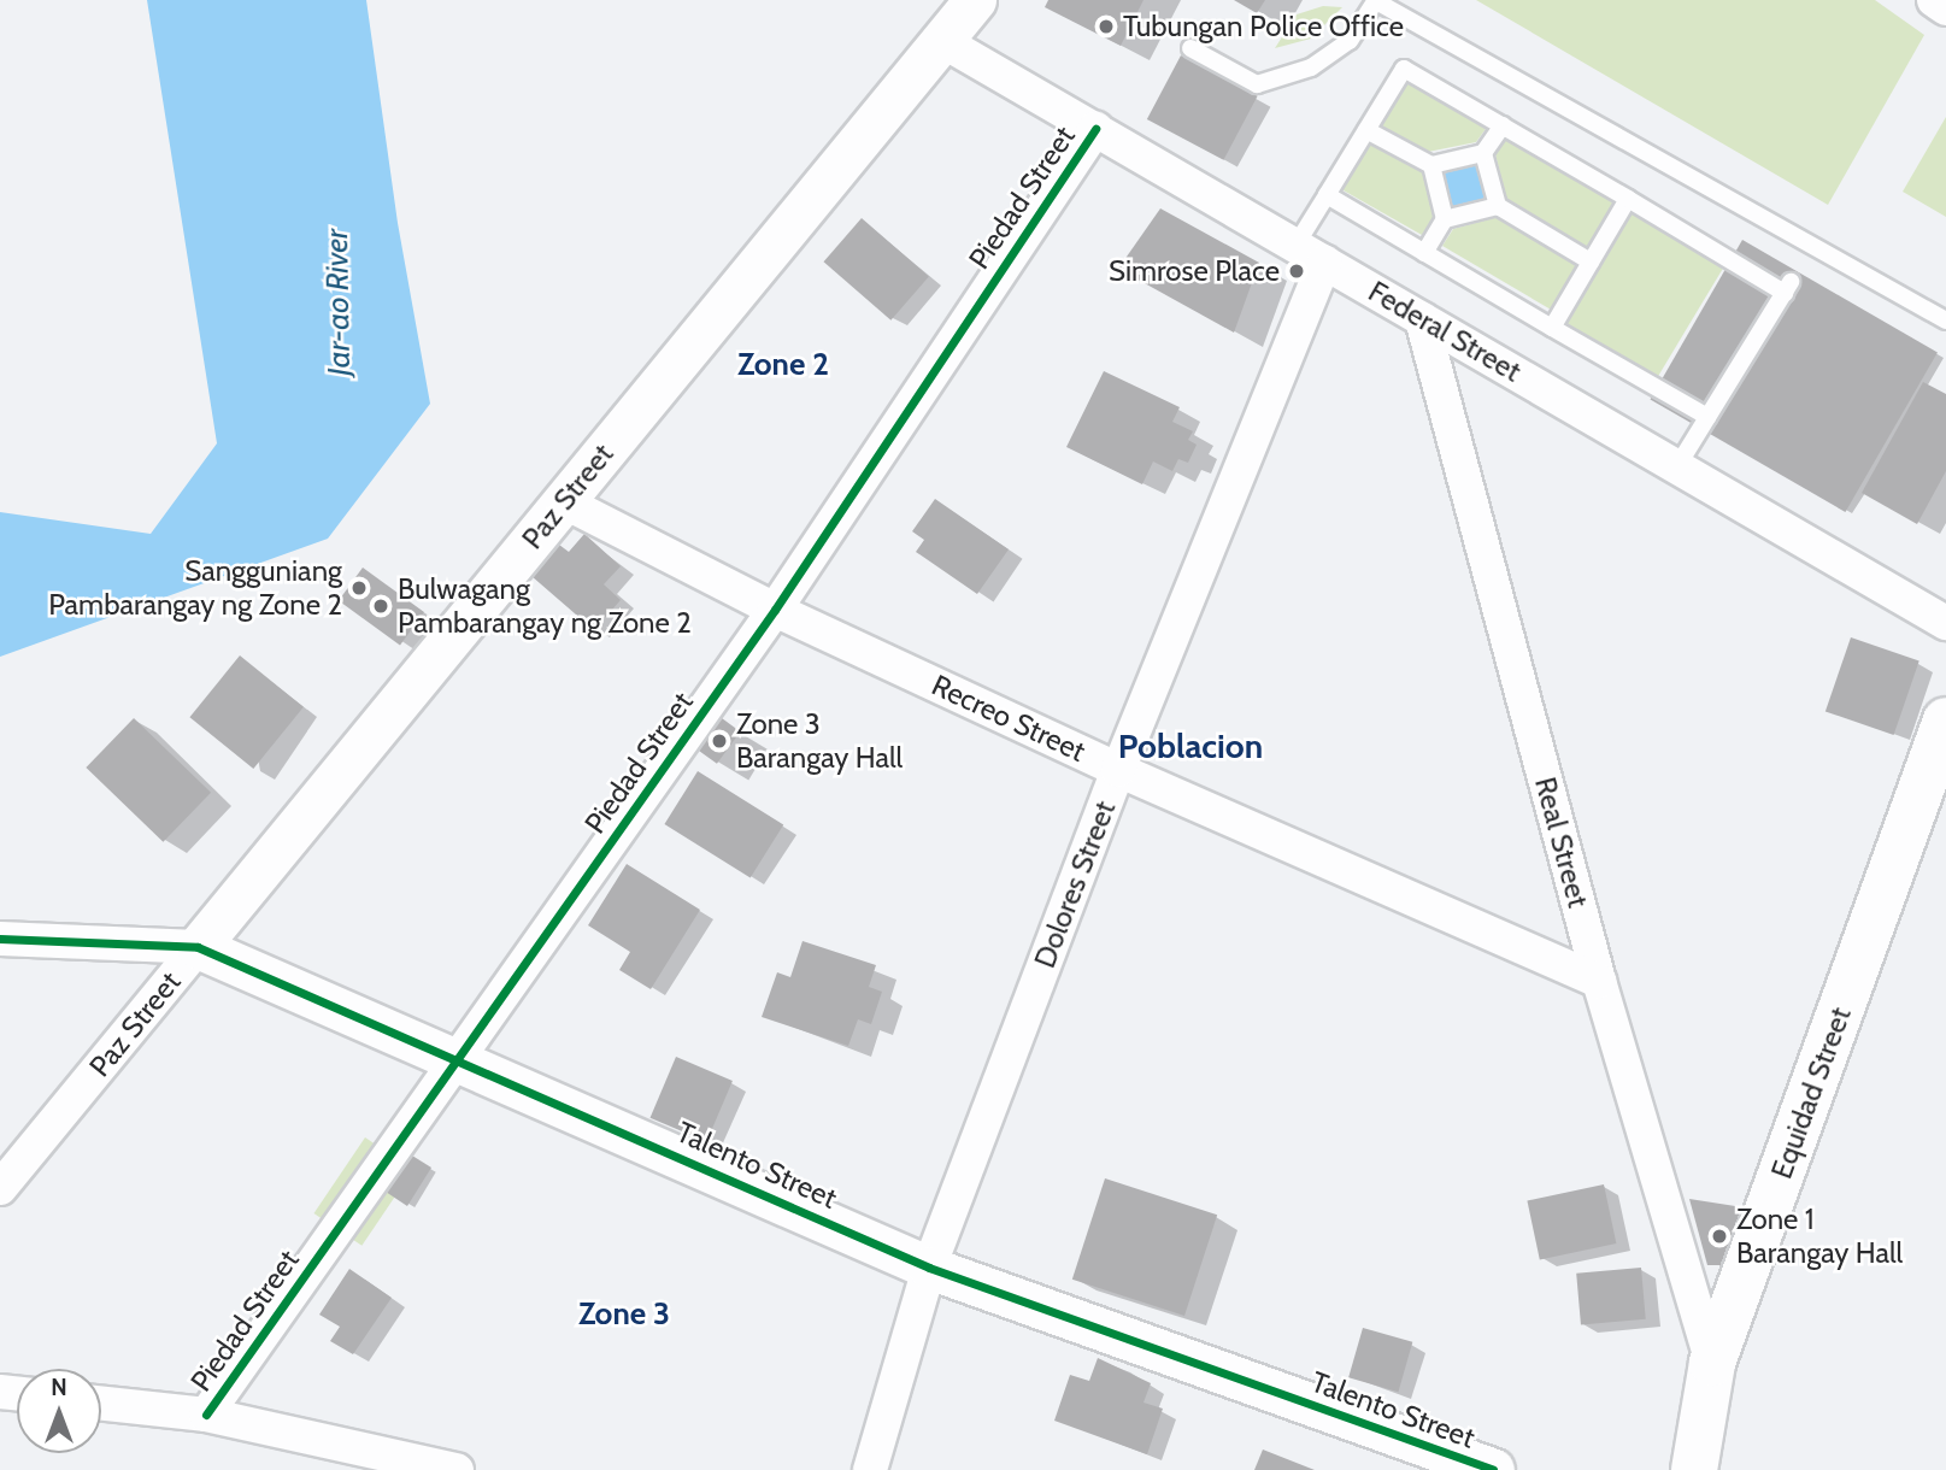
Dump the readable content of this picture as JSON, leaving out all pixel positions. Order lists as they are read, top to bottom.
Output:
{
  "streets": {
    "main road": ["Equidad Street"],
    "street": [
      "Piedad Street",
      "Federal Street",
      "Paz Street",
      "Recreo Street",
      "Real Street",
      "Dolores Street",
      "Talento Street"
    ]
  },
  "crossings": [
    ["Piedad Street", "Federal Street"],
    ["Piedad Street", "Recreo Street"],
    ["Piedad Street", "Talento Street"],
    ["Federal Street", "Paz Street"],
    ["Federal Street", "Real Street"],
    ["Federal Street", "Dolores Street"],
    ["Paz Street", "Recreo Street"],
    ["Paz Street", "Talento Street"],
    ["Recreo Street", "Real Street"],
    ["Recreo Street", "Dolores Street"],
    ["Real Street", "Equidad Street"],
    ["Dolores Street", "Talento Street"]
  ],
  "districts": ["Zone 2", "Poblacion", "Zone 3"],
  "water": ["Jar-ao River"],
  "places": [
    "Tubungan Police Office",
    "Simrose Place",
    "Sangguniang Pambarangay ng Zone 2",
    "Bulwagang Pambarangay ng Zone 2",
    "Zone 3 Barangay Hall",
    "Zone 1 Barangay Hall"
  ],
  "north": "top"
}
